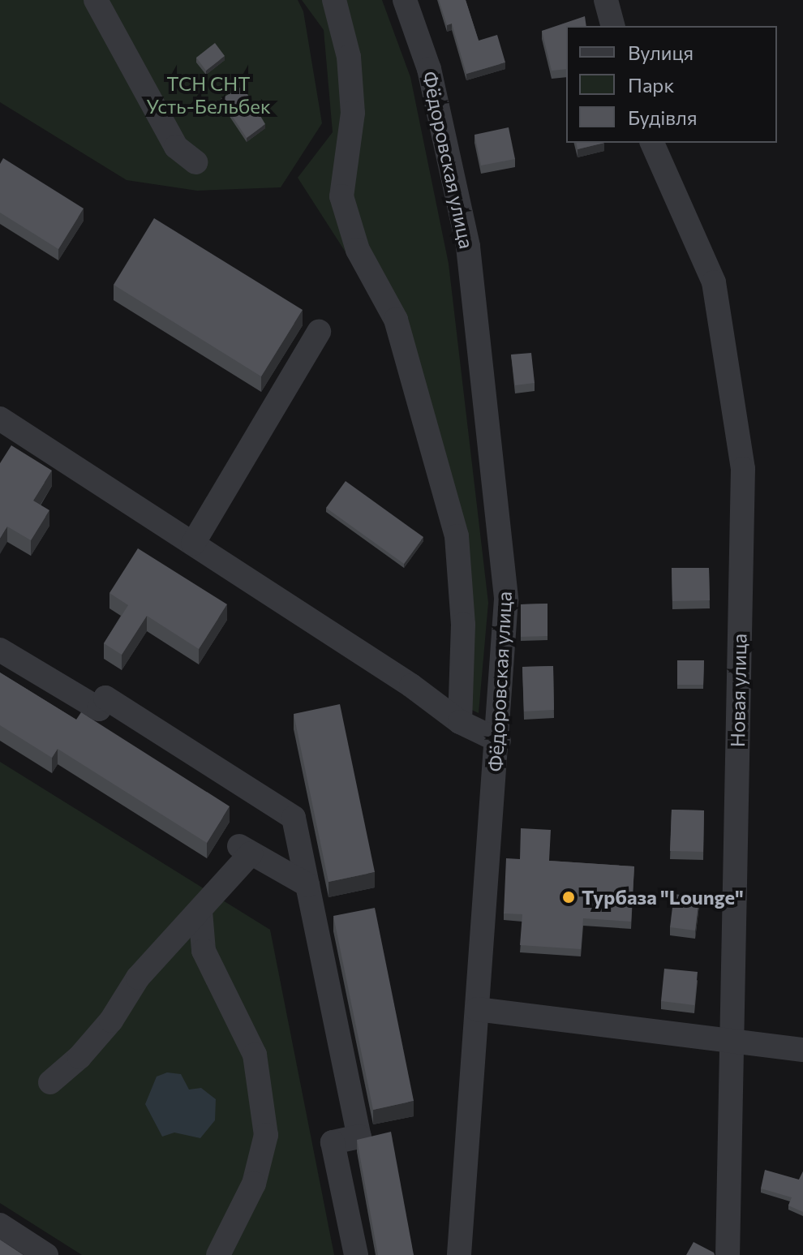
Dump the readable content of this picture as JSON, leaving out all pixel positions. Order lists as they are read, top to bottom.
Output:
{
  "streets": {
    "street": ["Фёдоровская улица", "Новая улица"]
  },
  "parks": ["ТСН СНТ Усть-Бельбек"],
  "places": ["Турбаза \"Lounge\""],
  "legend": ["Вулиця", "Парк", "Будівля"]
}
